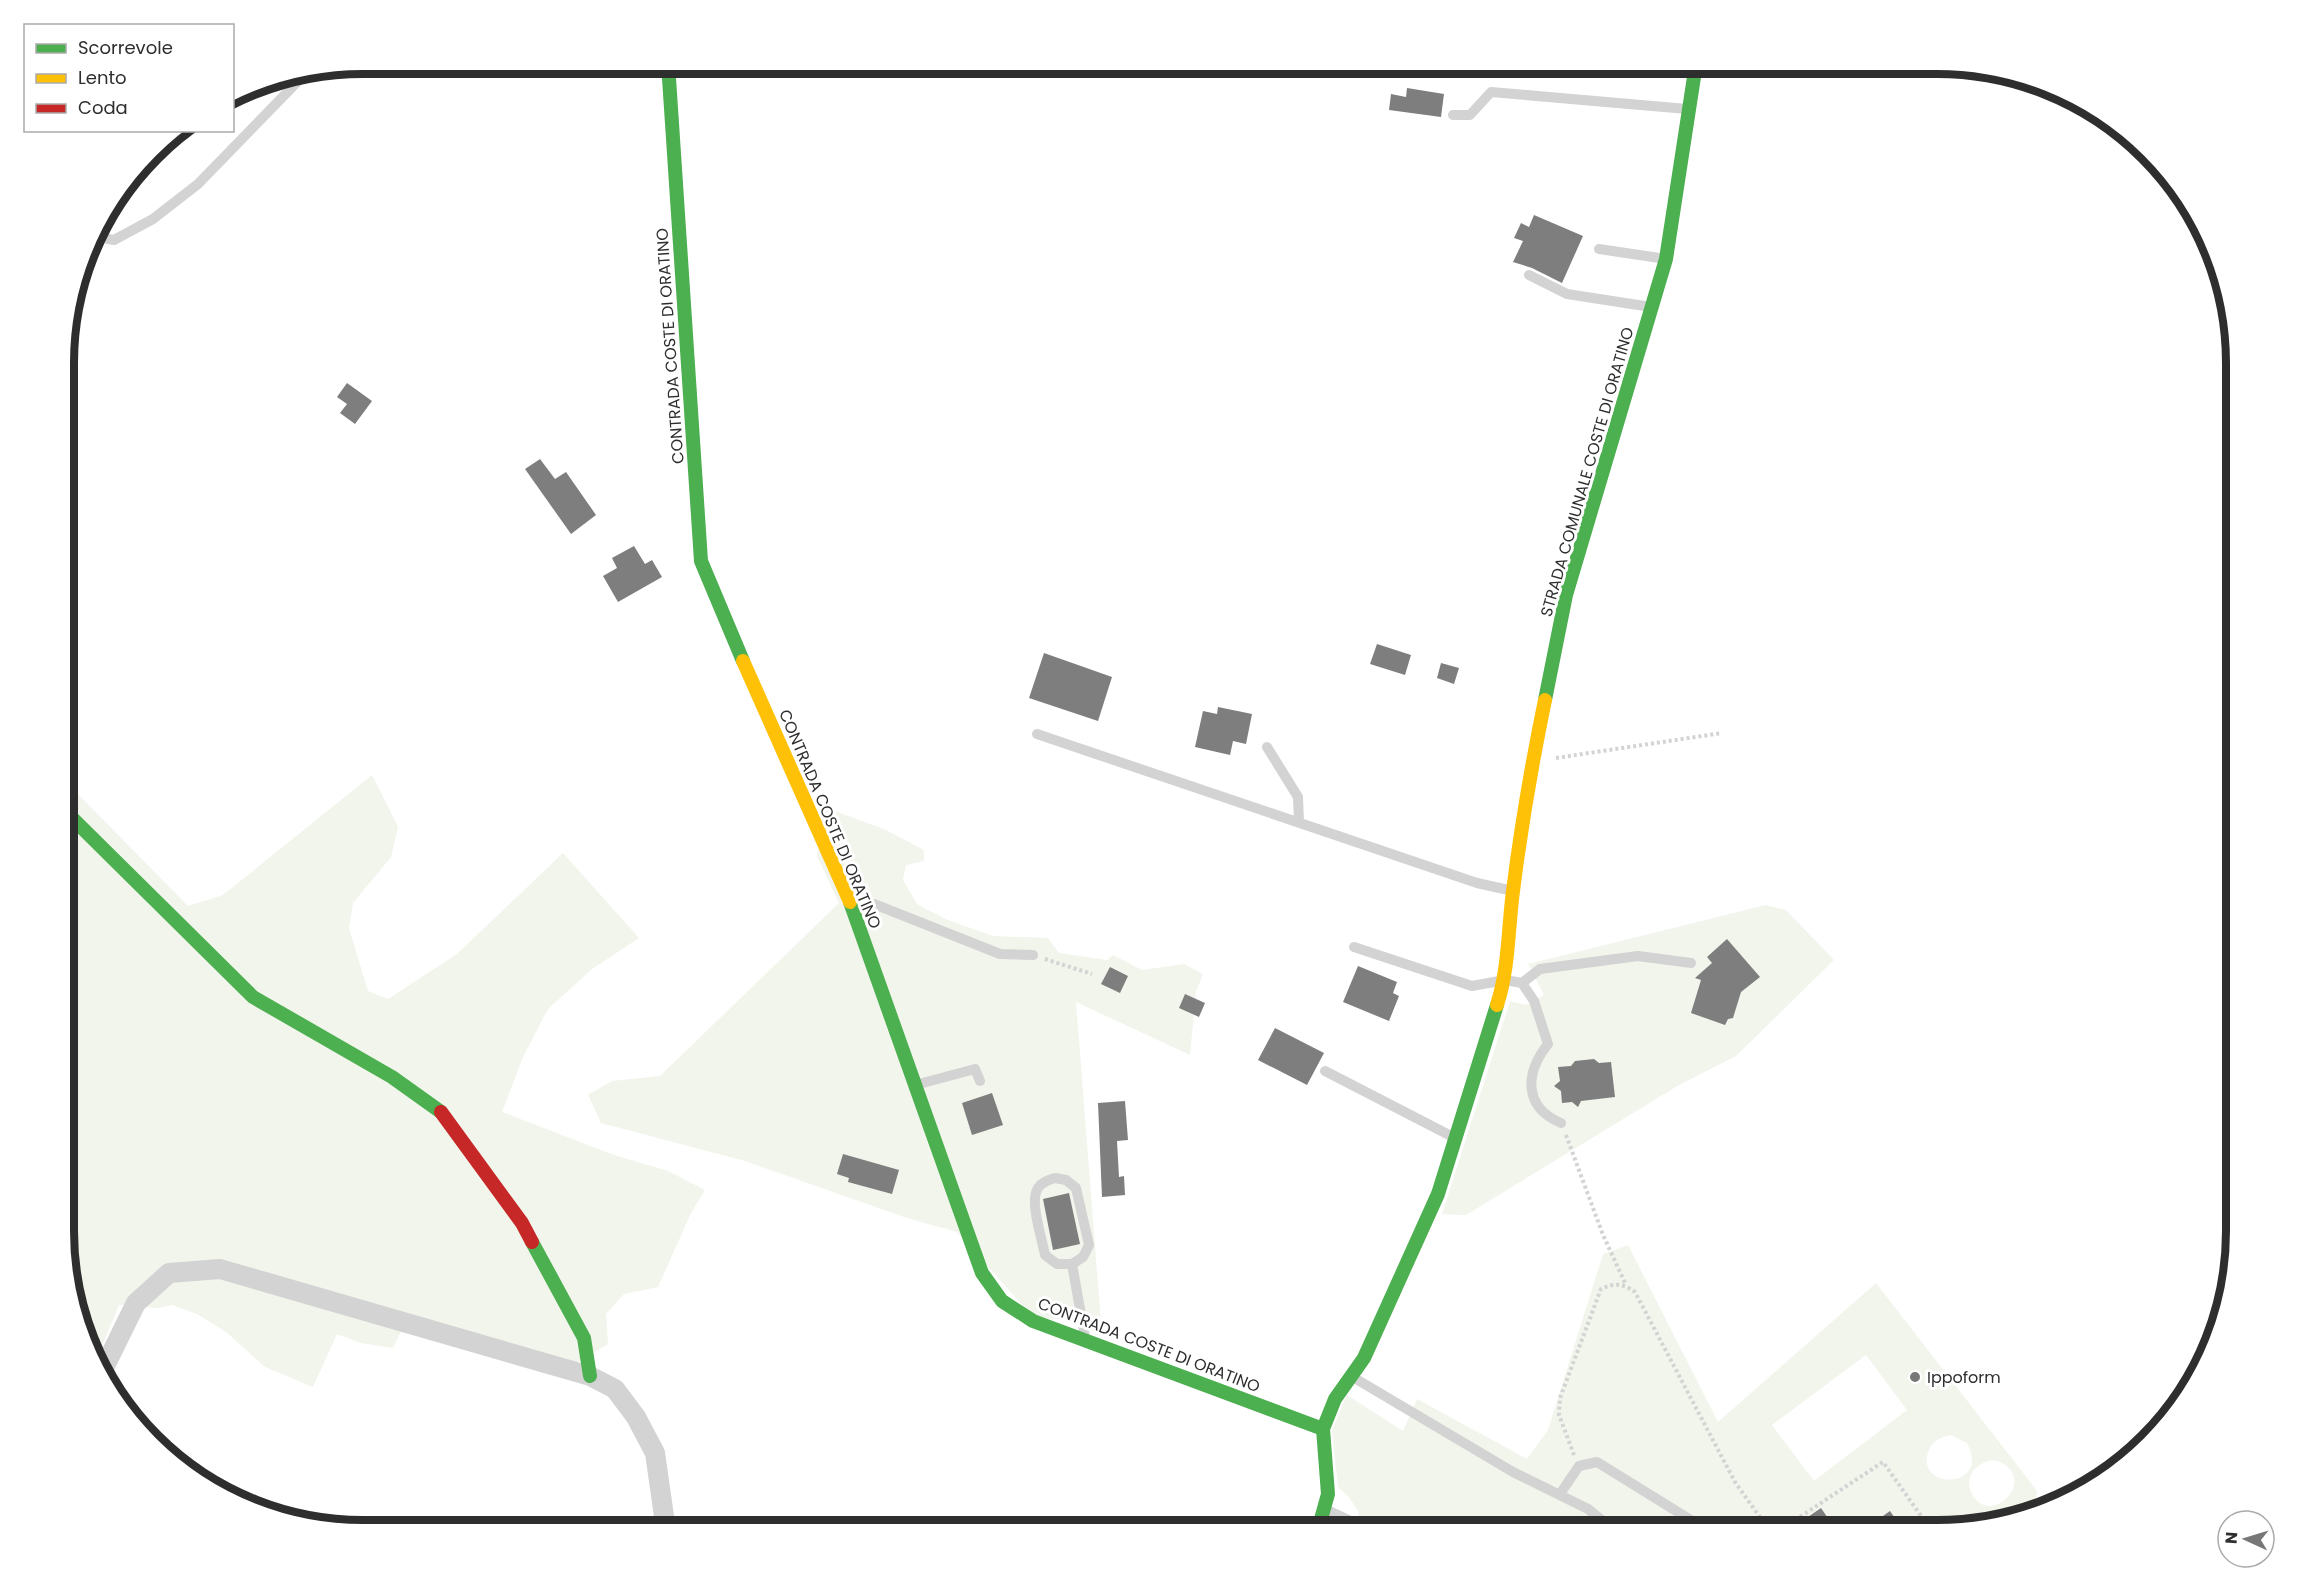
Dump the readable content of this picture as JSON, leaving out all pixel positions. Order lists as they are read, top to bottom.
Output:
{
  "streets": {
    "street": ["CONTRADA COSTE DI ORATINO", "STRADA COMUNALE COSTE DI ORATINO"]
  },
  "crossings": [
    ["CONTRADA COSTE DI ORATINO", "STRADA COMUNALE COSTE DI ORATINO"]
  ],
  "places": ["Ippoform"],
  "legend": ["Scorrevole", "Lento", "Coda"],
  "north": "left"
}
